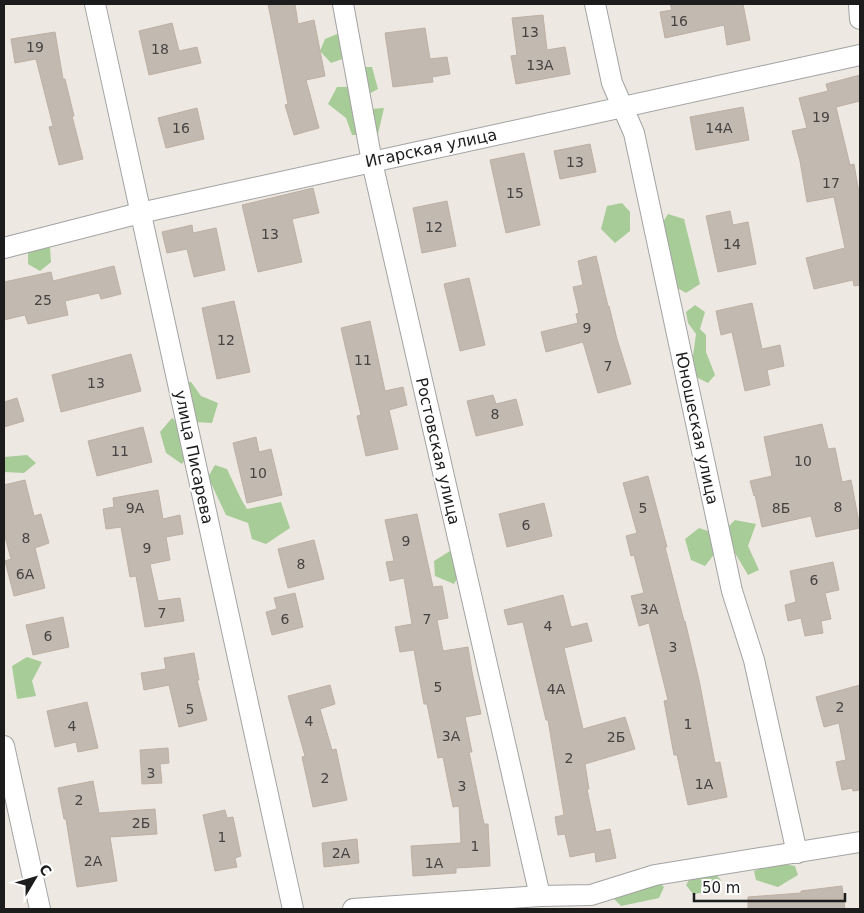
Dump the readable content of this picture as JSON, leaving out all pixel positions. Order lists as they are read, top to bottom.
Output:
{
  "streets": {
    "street": [
      "Игарская улица",
      "Юношеская улица",
      "Ростовская улица",
      "улица Писарева"
    ]
  },
  "crossings": [
    ["Игарская улица", "Юношеская улица"],
    ["Игарская улица", "Ростовская улица"],
    ["Игарская улица", "улица Писарева"]
  ],
  "house_numbers": [
    "16",
    "13",
    "19",
    "18",
    "13А",
    "19",
    "16",
    "14А",
    "13",
    "17",
    "15",
    "12",
    "13",
    "14",
    "25",
    "9",
    "12",
    "11",
    "7",
    "13",
    "8",
    "11",
    "10",
    "10",
    "8",
    "9А",
    "5",
    "8Б",
    "6",
    "8",
    "9",
    "9",
    "8",
    "6А",
    "6",
    "3А",
    "7",
    "6",
    "7",
    "4",
    "6",
    "3",
    "5",
    "4А",
    "2",
    "5",
    "4",
    "1",
    "4",
    "3А",
    "2Б",
    "2",
    "3",
    "2",
    "1А",
    "3",
    "2",
    "2Б",
    "1",
    "1",
    "2А",
    "2А",
    "1А"
  ],
  "scale_bar": "50 m",
  "north": "top right"
}
